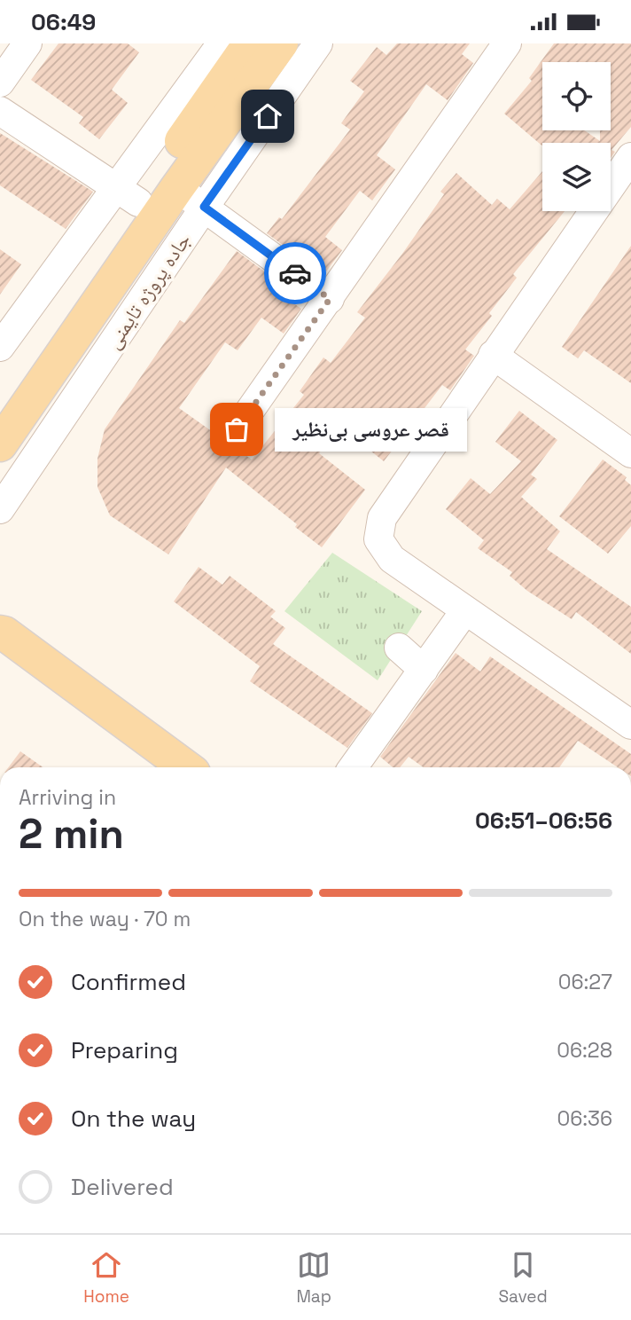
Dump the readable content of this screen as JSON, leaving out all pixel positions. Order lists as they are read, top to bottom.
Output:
{
  "streets": {
    "main road": ["جاده پروژه تایمنی"]
  },
  "places": ["قصر عروسی بی‌نظیر"],
  "page": {
    "status": "06:49",
    "bubble": "قصر عروسی بی‌نظیر",
    "heading": ["2 min", "Arriving in", "06:51–06:56"],
    "bar": "On the way · 70 m",
    "list": [
      ["Confirmed", "06:27"],
      ["Preparing", "06:28"],
      ["On the way", "06:36"],
      "Delivered"
    ],
    "tabs": ["Home", "Map", "Saved"]
  }
}
